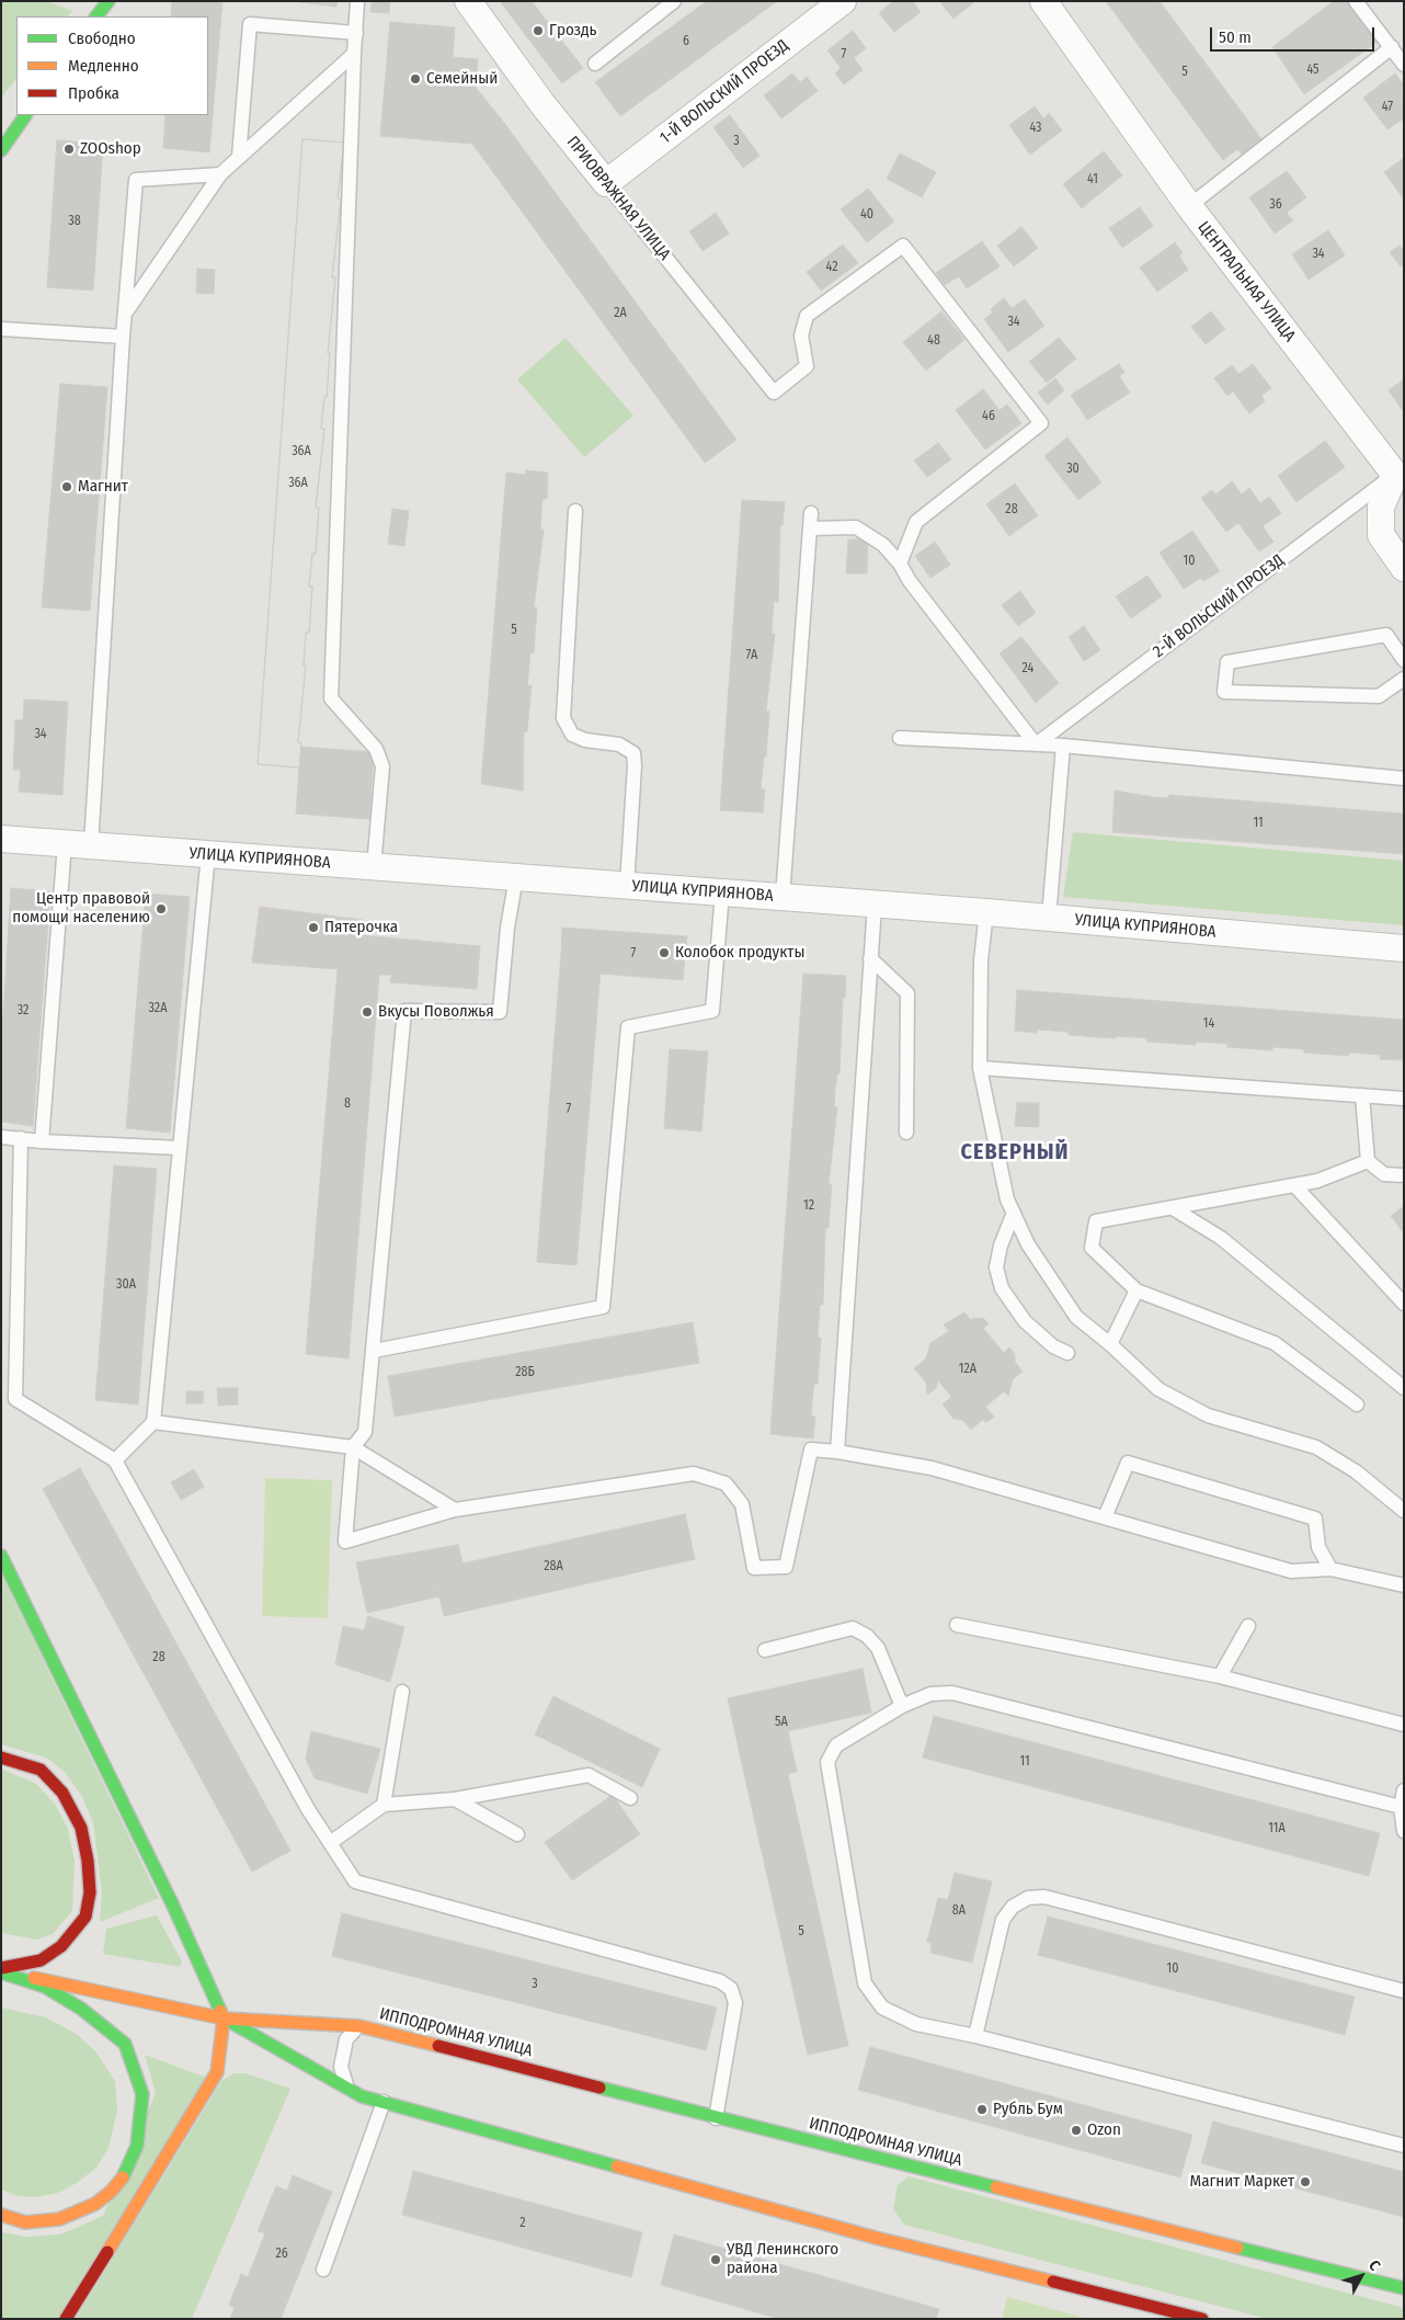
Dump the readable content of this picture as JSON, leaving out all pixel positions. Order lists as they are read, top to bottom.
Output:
{
  "streets": {
    "street": [
      "1-Й ВОЛЬСКИЙ ПРОЕЗД",
      "ПРИОВРАЖНАЯ УЛИЦА",
      "ЦЕНТРАЛЬНАЯ УЛИЦА",
      "УЛИЦА КУПРИЯНОВА",
      "ИППОДРОМНАЯ УЛИЦА"
    ],
    "lane": ["2-Й ВОЛЬСКИЙ ПРОЕЗД"]
  },
  "crossings": [
    ["1-Й ВОЛЬСКИЙ ПРОЕЗД", "ПРИОВРАЖНАЯ УЛИЦА"],
    ["ЦЕНТРАЛЬНАЯ УЛИЦА", "2-Й ВОЛЬСКИЙ ПРОЕЗД"]
  ],
  "districts": ["СЕВЕРНЫЙ"],
  "places": [
    "Гроздь",
    "Семейный",
    "ZOOshop",
    "Магнит",
    "Центр правовой помощи населению",
    "Пятерочка",
    "Колобок продукты",
    "Вкусы Поволжья",
    "Рубль Бум",
    "Ozon",
    "Магнит Маркет",
    "УВД Ленинского района"
  ],
  "house_numbers": [
    "6",
    "7",
    "45",
    "5",
    "47",
    "43",
    "3",
    "41",
    "36",
    "40",
    "38",
    "34",
    "42",
    "2А",
    "34",
    "48",
    "46",
    "36А",
    "30",
    "36А",
    "28",
    "10",
    "5",
    "7А",
    "24",
    "34",
    "11",
    "7",
    "32А",
    "32",
    "14",
    "8",
    "7",
    "12",
    "30А",
    "12А",
    "28Б",
    "28А",
    "28",
    "5А",
    "11",
    "11А",
    "8А",
    "5",
    "10",
    "3",
    "2",
    "26"
  ],
  "legend": ["Свободно", "Медленно", "Пробка"],
  "scale_bar": "50 m",
  "north": "top right"
}
